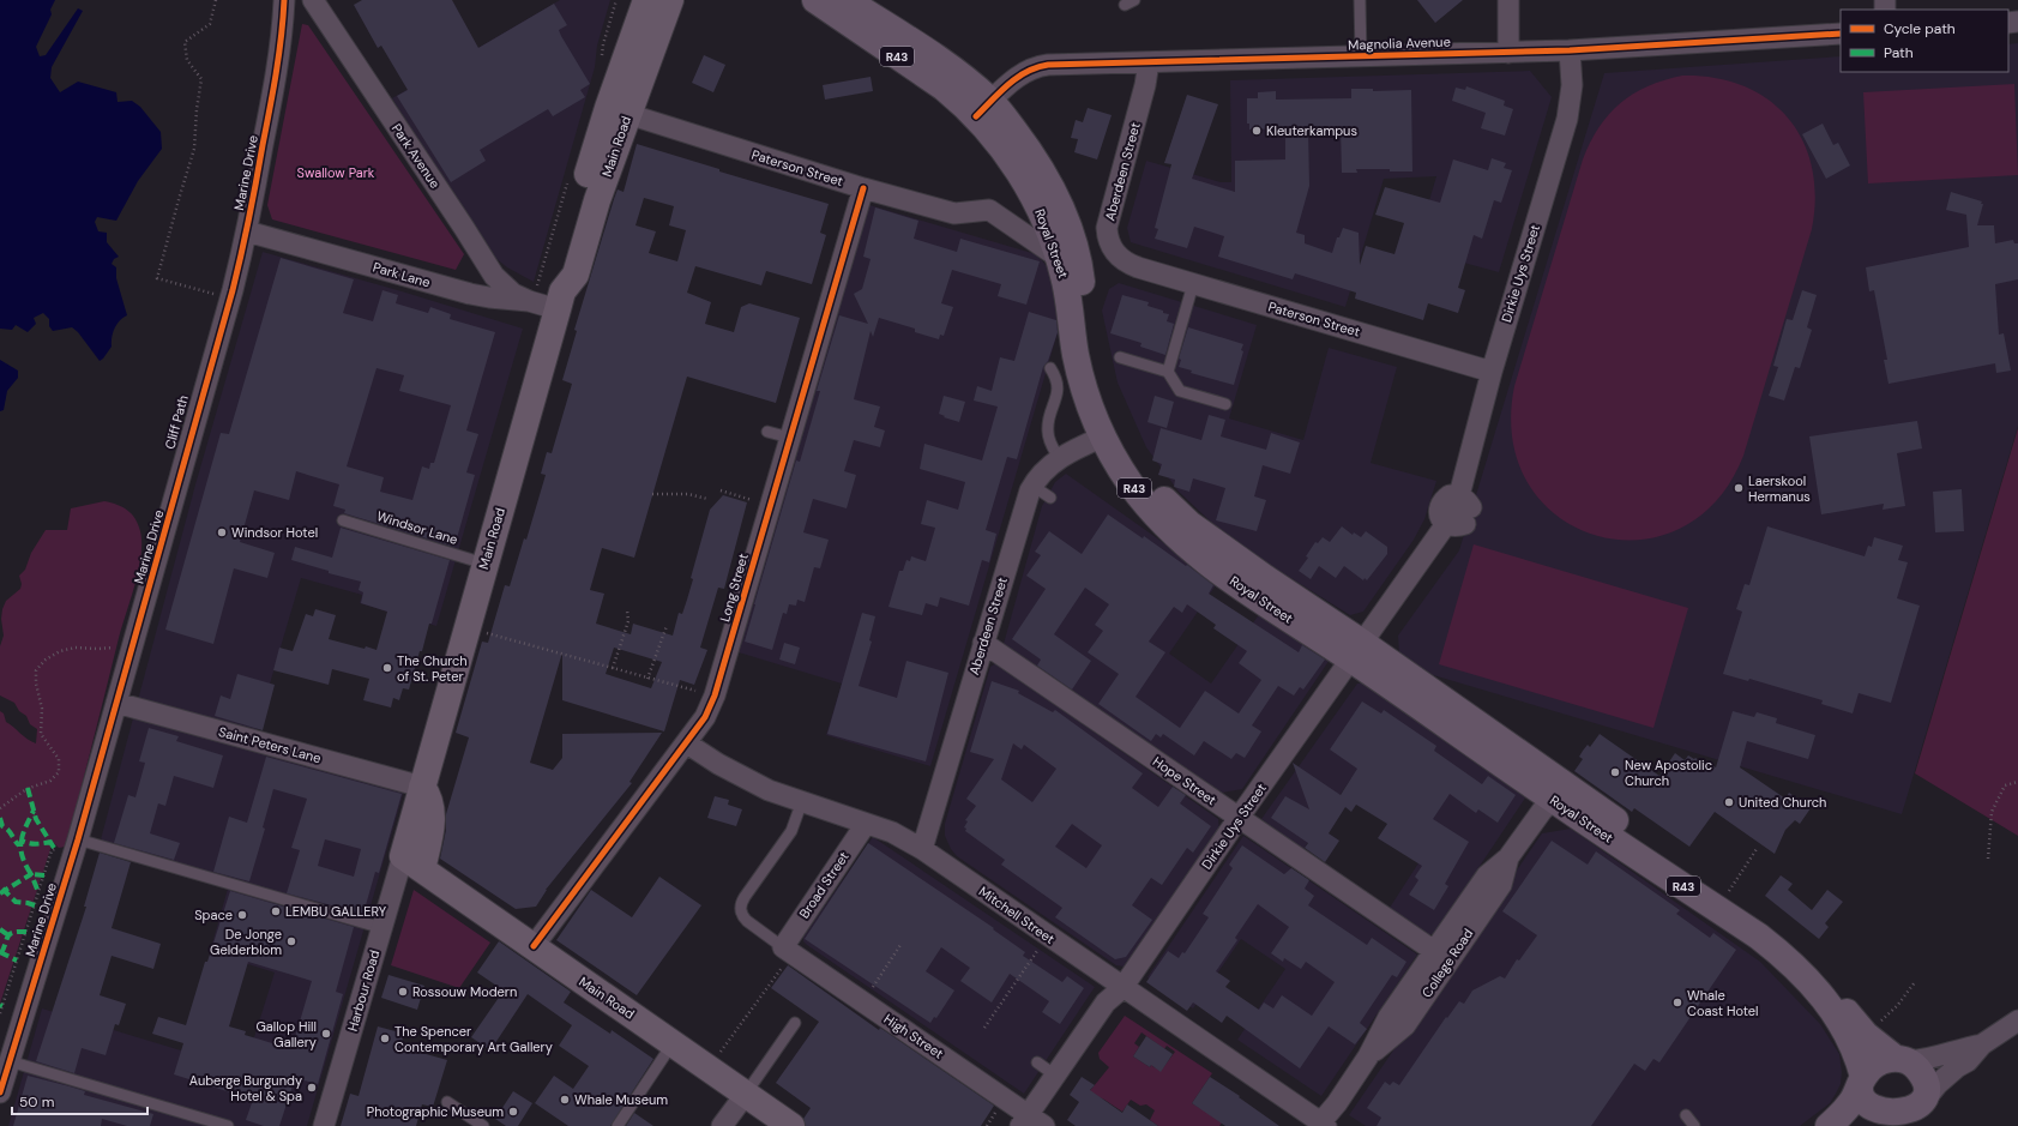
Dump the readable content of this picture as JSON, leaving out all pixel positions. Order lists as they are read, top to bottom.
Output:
{
  "streets": {
    "main road": ["R43", "Main Road", "Royal Street"],
    "street": [
      "Magnolia Avenue",
      "Park Avenue",
      "Paterson Street",
      "Aberdeen Street",
      "Marine Drive",
      "Dirkie Uys Street",
      "Park Lane",
      "Long Street",
      "Saint Peters Lane",
      "Hope Street",
      "Broad Street",
      "Mitchell Street",
      "College Road",
      "Harbour Road",
      "High Street"
    ],
    "lane": ["Windsor Lane"]
  },
  "crossings": [
    ["Magnolia Avenue", "Aberdeen Street"],
    ["Magnolia Avenue", "Royal Street"],
    ["Magnolia Avenue", "Dirkie Uys Street"],
    ["R43", "Royal Street"],
    ["Main Road", "Paterson Street"],
    ["Main Road", "Park Lane"],
    ["Main Road", "Windsor Lane"],
    ["Main Road", "Long Street"],
    ["Main Road", "Saint Peters Lane"],
    ["Main Road", "Harbour Road"],
    ["Park Avenue", "Park Lane"],
    ["Paterson Street", "Aberdeen Street"],
    ["Paterson Street", "Royal Street"],
    ["Paterson Street", "Dirkie Uys Street"],
    ["Paterson Street", "Long Street"],
    ["Aberdeen Street", "Royal Street"],
    ["Aberdeen Street", "Hope Street"],
    ["Aberdeen Street", "Mitchell Street"],
    ["Marine Drive", "Park Lane"],
    ["Marine Drive", "Saint Peters Lane"],
    ["Royal Street", "Dirkie Uys Street"],
    ["Royal Street", "College Road"],
    ["Dirkie Uys Street", "Hope Street"],
    ["Dirkie Uys Street", "Mitchell Street"],
    ["Dirkie Uys Street", "High Street"],
    ["Long Street", "Mitchell Street"],
    ["Hope Street", "College Road"],
    ["Broad Street", "Mitchell Street"],
    ["Broad Street", "High Street"],
    ["Mitchell Street", "College Road"]
  ],
  "parks": ["Swallow Park"],
  "places": [
    "Kleuterkampus",
    "Laerskool Hermanus",
    "Windsor Hotel",
    "The Church of St. Peter",
    "New Apostolic Church",
    "United Church",
    "LEMBU GALLERY",
    "Space",
    "De Jonge Gelderblom",
    "Rossouw Modern",
    "Whale Coast Hotel",
    "Gallop Hill Gallery",
    "The Spencer Contemporary Art Gallery",
    "Auberge Burgundy Hotel & Spa",
    "Whale Museum",
    "Photographic Museum"
  ],
  "legend": ["Cycle path", "Path"],
  "scale_bar": "50 m"
}
